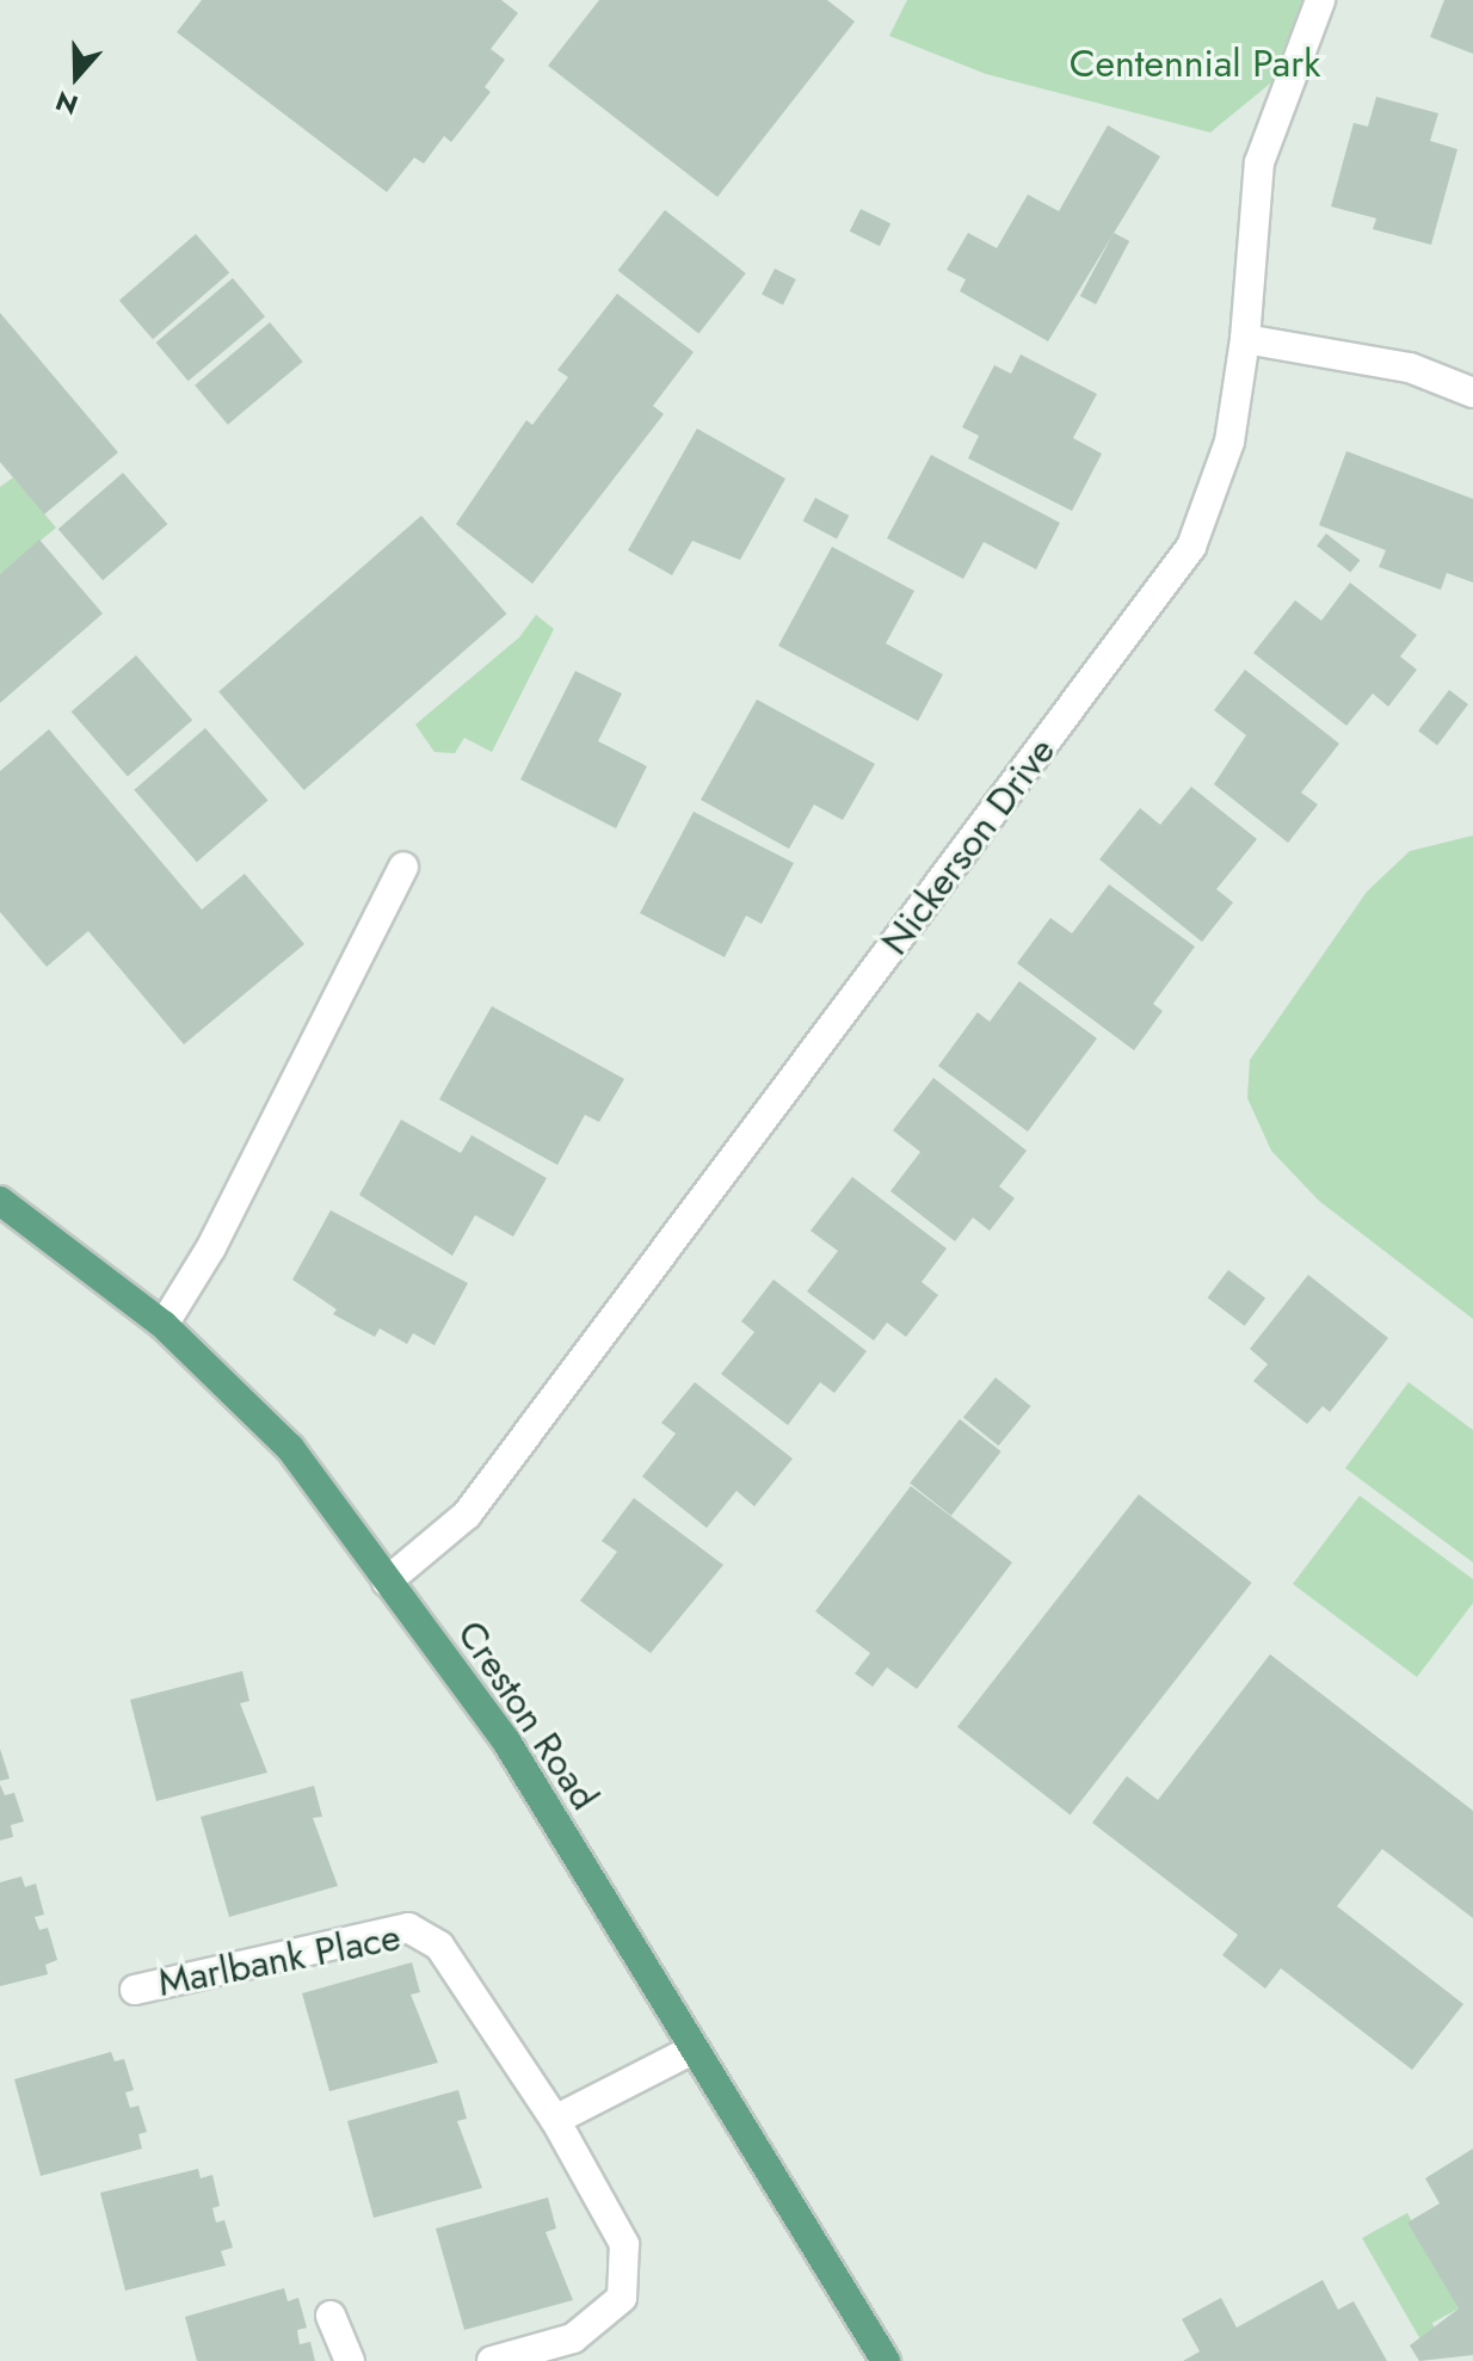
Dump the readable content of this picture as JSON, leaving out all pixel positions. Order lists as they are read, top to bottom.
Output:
{
  "streets": {
    "main road": ["Creston Road"],
    "street": ["Nickerson Drive", "Marlbank Place"]
  },
  "crossings": [
    ["Nickerson Drive", "Creston Road"]
  ],
  "parks": ["Centennial Park"],
  "north": "bottom"
}
